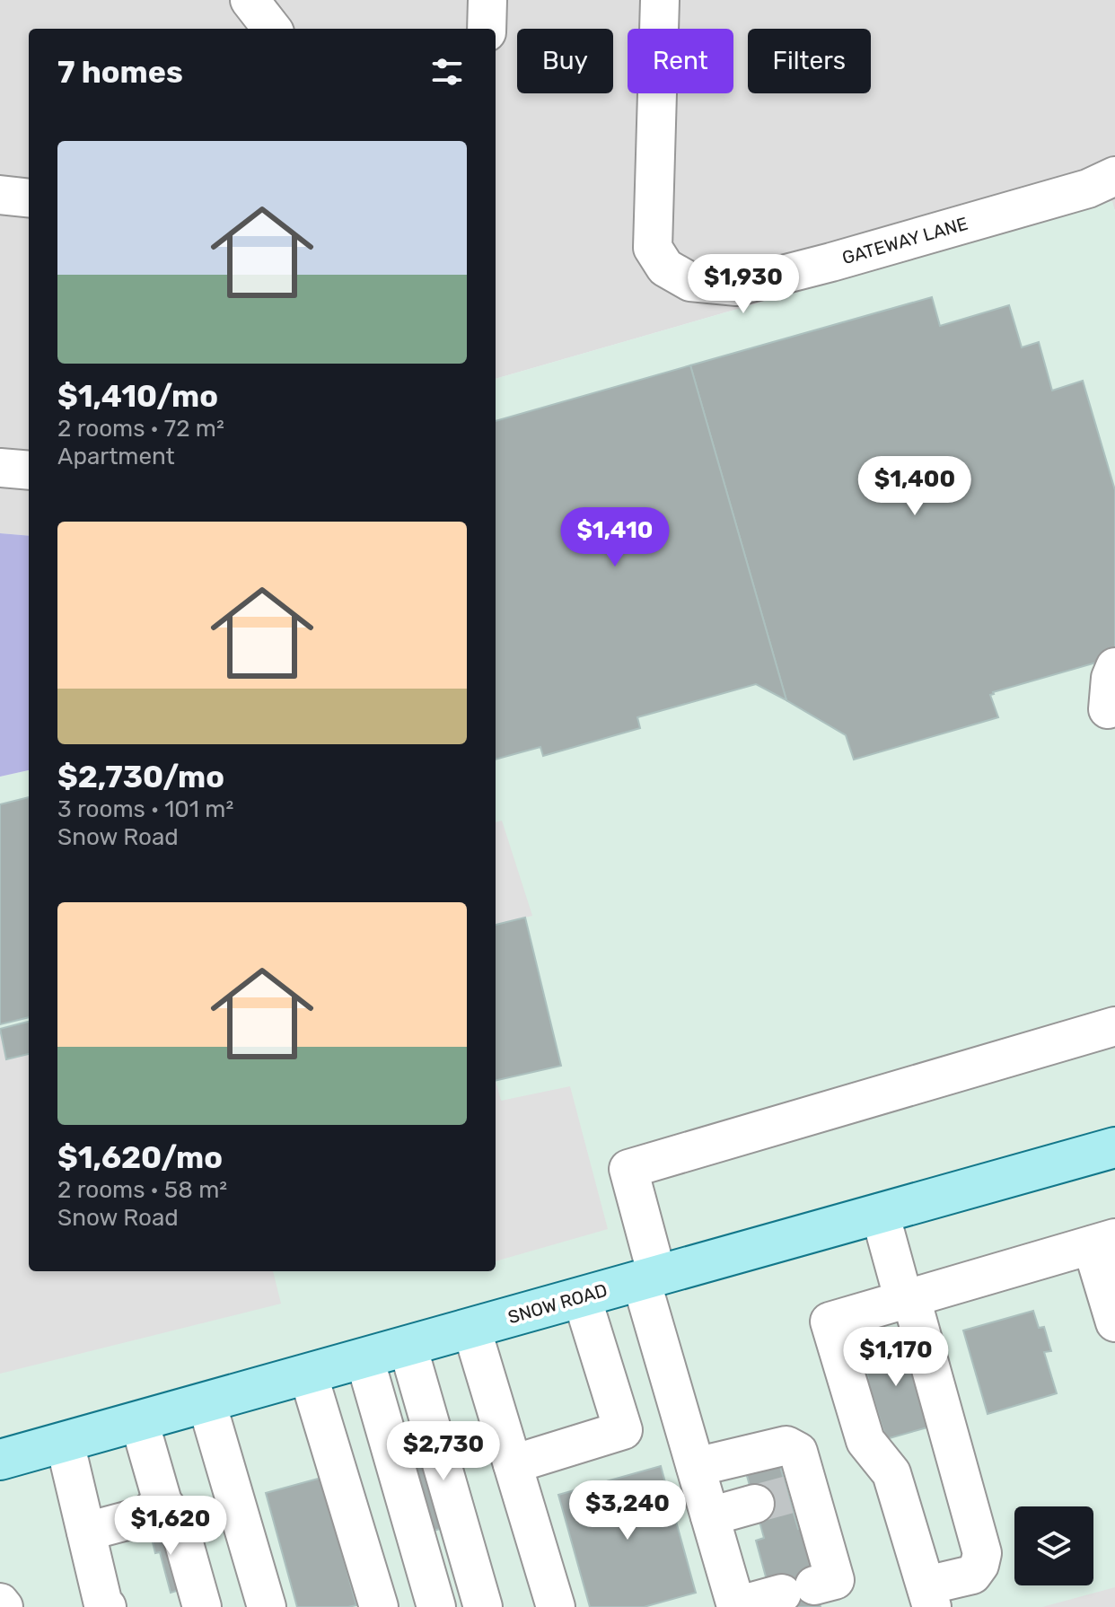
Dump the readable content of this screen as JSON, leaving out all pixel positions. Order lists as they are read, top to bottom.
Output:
{
  "streets": {
    "main road": ["SNOW ROAD"],
    "street": ["GATEWAY LANE"]
  },
  "page": {
    "chip": ["Buy", "Rent", "Filters"],
    "heading": "7 homes",
    "list": [
      {
        "name": "$1,410/mo",
        "note": "2 rooms · 72 m² · Apartment"
      },
      {
        "name": "$2,730/mo",
        "note": "3 rooms · 101 m² · Snow Road"
      },
      {
        "name": "$1,620/mo",
        "note": "2 rooms · 58 m² · Snow Road"
      }
    ],
    "price": [
      "$1,930",
      "$1,400",
      "$1,410",
      "$1,170",
      "$2,730",
      "$3,240",
      "$1,620"
    ]
  }
}
